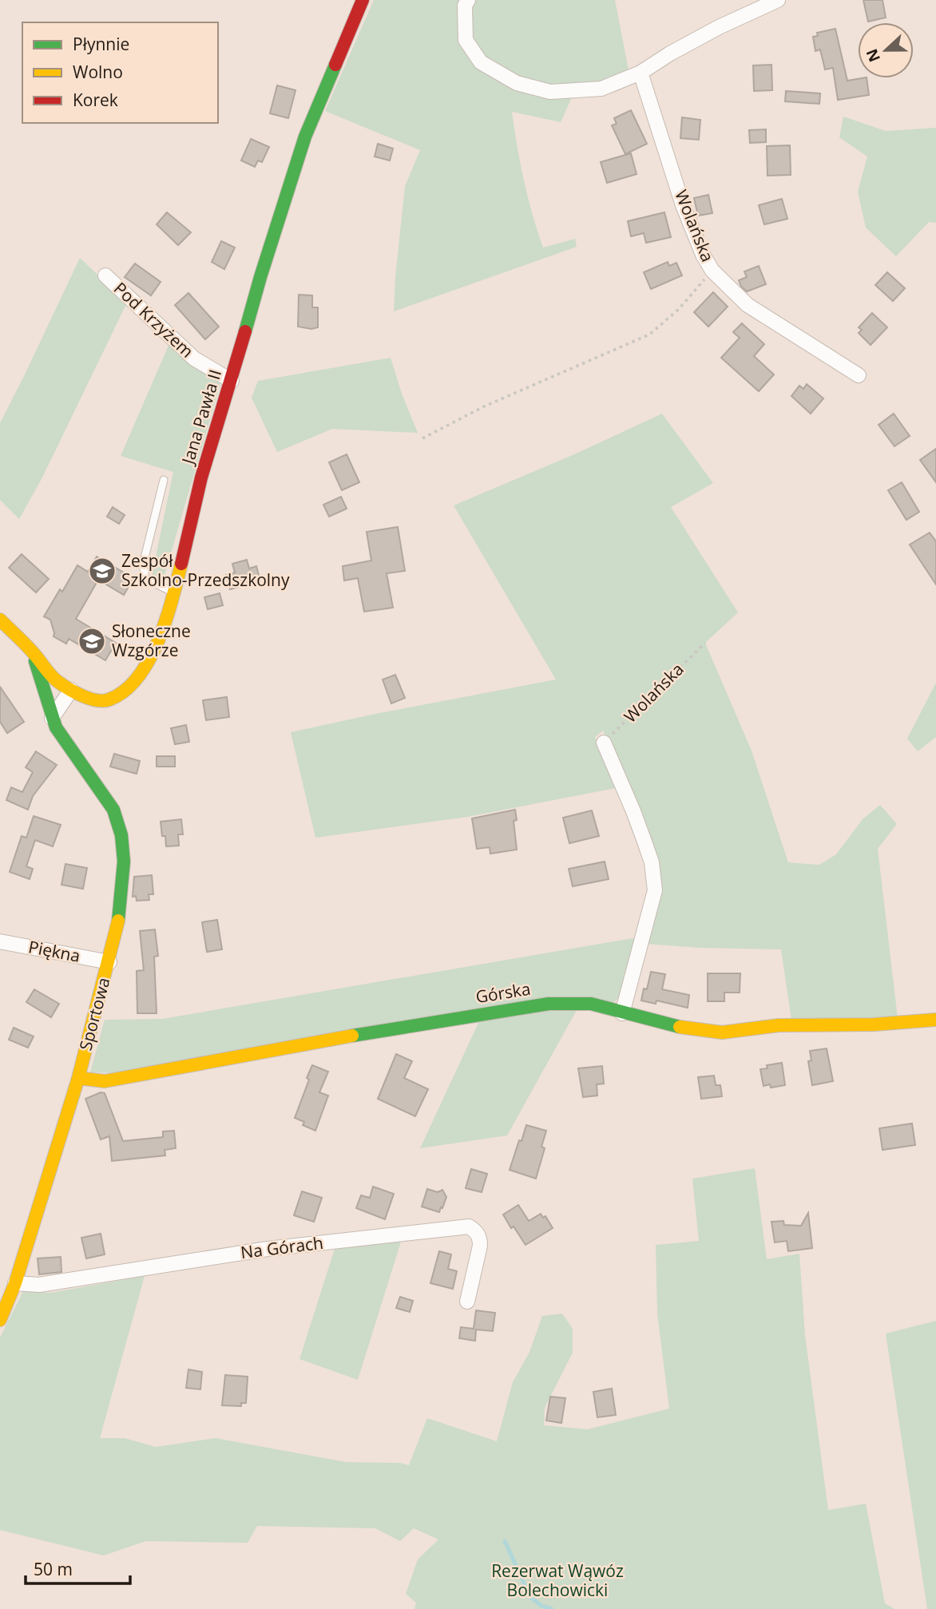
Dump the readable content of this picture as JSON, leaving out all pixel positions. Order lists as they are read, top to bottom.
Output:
{
  "streets": {
    "street": [
      "Wolańska",
      "Pod Krzyżem",
      "Jana Pawła II",
      "Piękna",
      "Górska",
      "Sportowa",
      "Na Górach"
    ]
  },
  "crossings": [
    ["Pod Krzyżem", "Jana Pawła II"],
    ["Jana Pawła II", "Sportowa"],
    ["Piękna", "Sportowa"],
    ["Górska", "Sportowa"],
    ["Sportowa", "Na Górach"]
  ],
  "parks": ["Rezerwat Wąwóz Bolechowicki"],
  "places": {
    "school or university": ["Zespół Szkolno-Przedszkolny", "Słoneczne Wzgórze"]
  },
  "legend": ["Płynnie", "Wolno", "Korek"],
  "scale_bar": "50 m",
  "north": "left"
}
